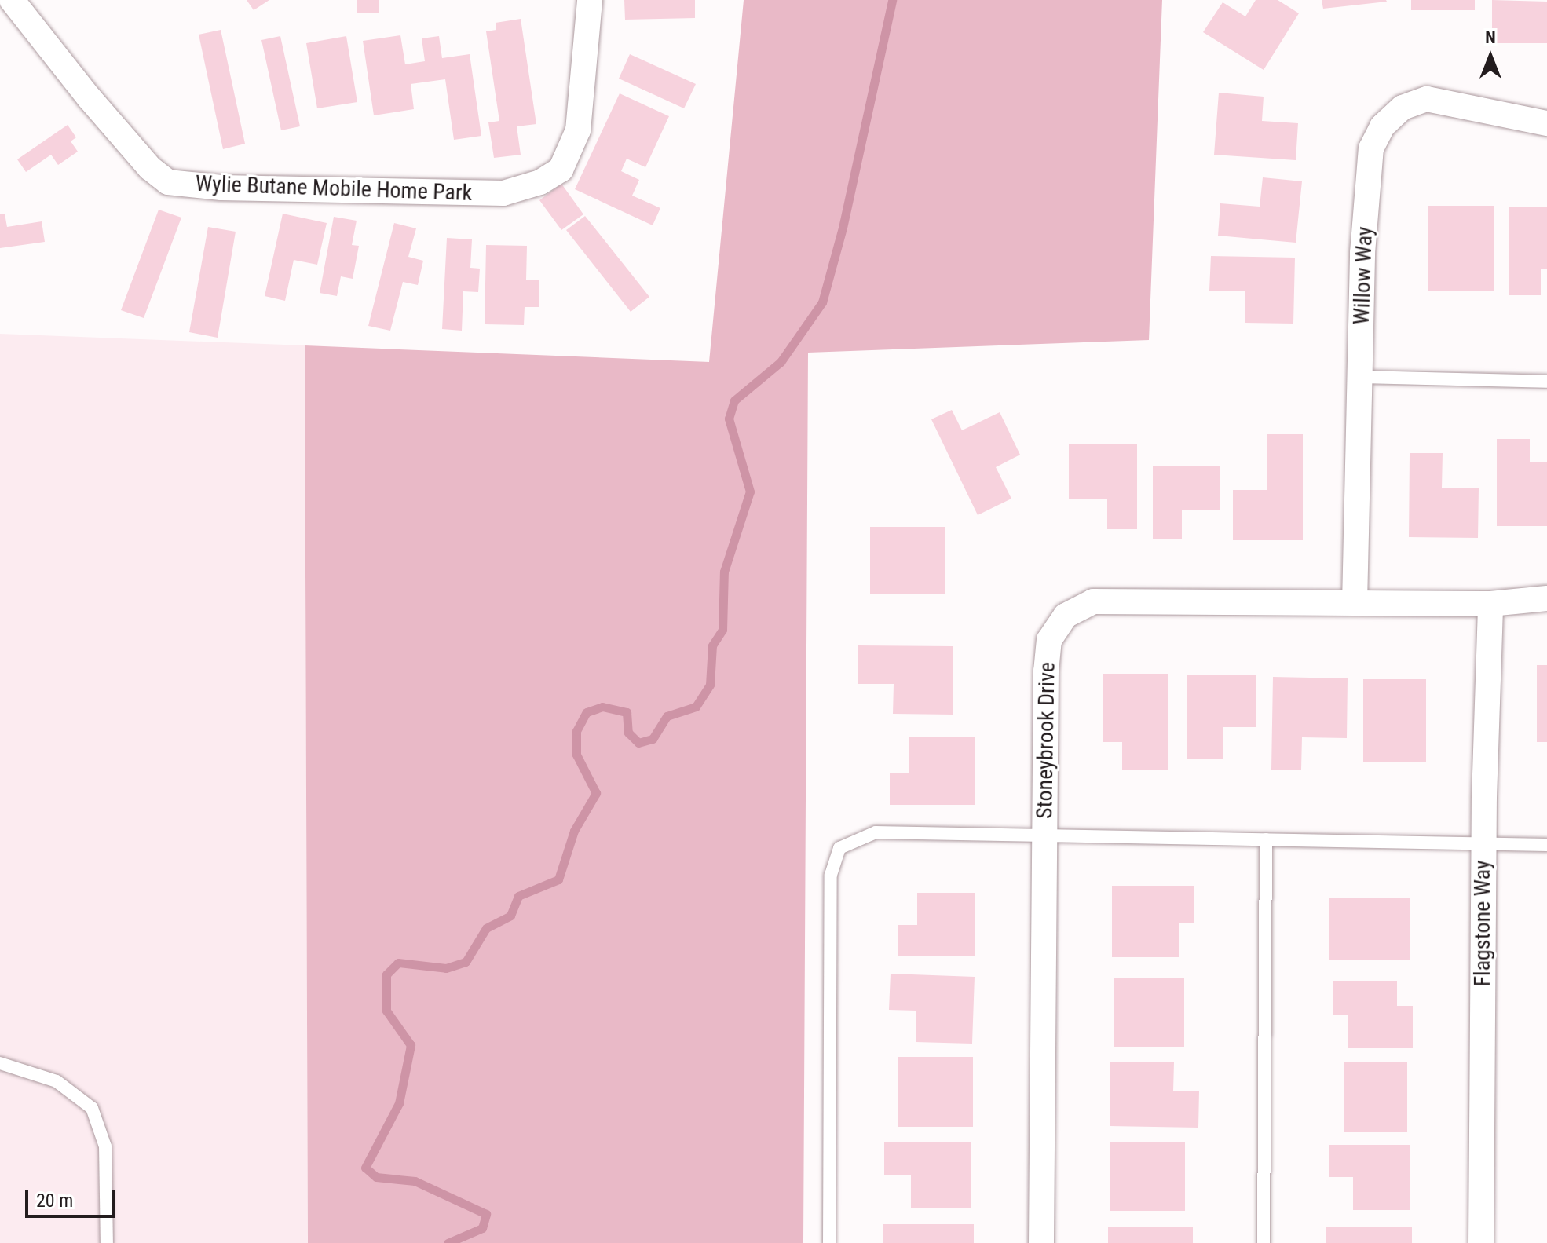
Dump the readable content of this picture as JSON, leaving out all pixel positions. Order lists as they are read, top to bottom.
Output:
{
  "streets": {
    "street": [
      "Wylie Butane Mobile Home Park",
      "Willow Way",
      "Stoneybrook Drive",
      "Flagstone Way"
    ]
  },
  "crossings": [
    ["Willow Way", "Stoneybrook Drive"],
    ["Stoneybrook Drive", "Flagstone Way"]
  ],
  "scale_bar": "20 m",
  "north": "top"
}
